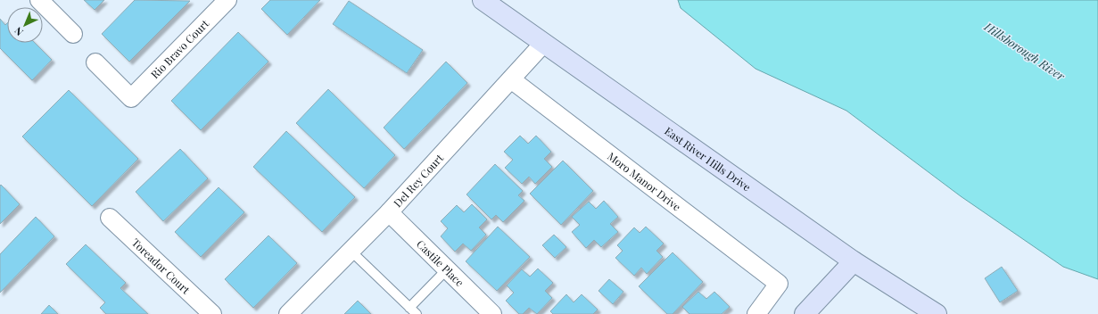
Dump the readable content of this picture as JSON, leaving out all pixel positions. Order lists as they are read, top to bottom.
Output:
{
  "streets": {
    "street": [
      "Rio Bravo Court",
      "East River Hills Drive",
      "Del Rey Court",
      "Moro Manor Drive",
      "Castile Place",
      "Toreador Court"
    ]
  },
  "crossings": [
    ["East River Hills Drive", "Del Rey Court"],
    ["Del Rey Court", "Moro Manor Drive"],
    ["Del Rey Court", "Castile Place"]
  ],
  "water": ["Hillsborough River"],
  "north": "bottom left"
}
